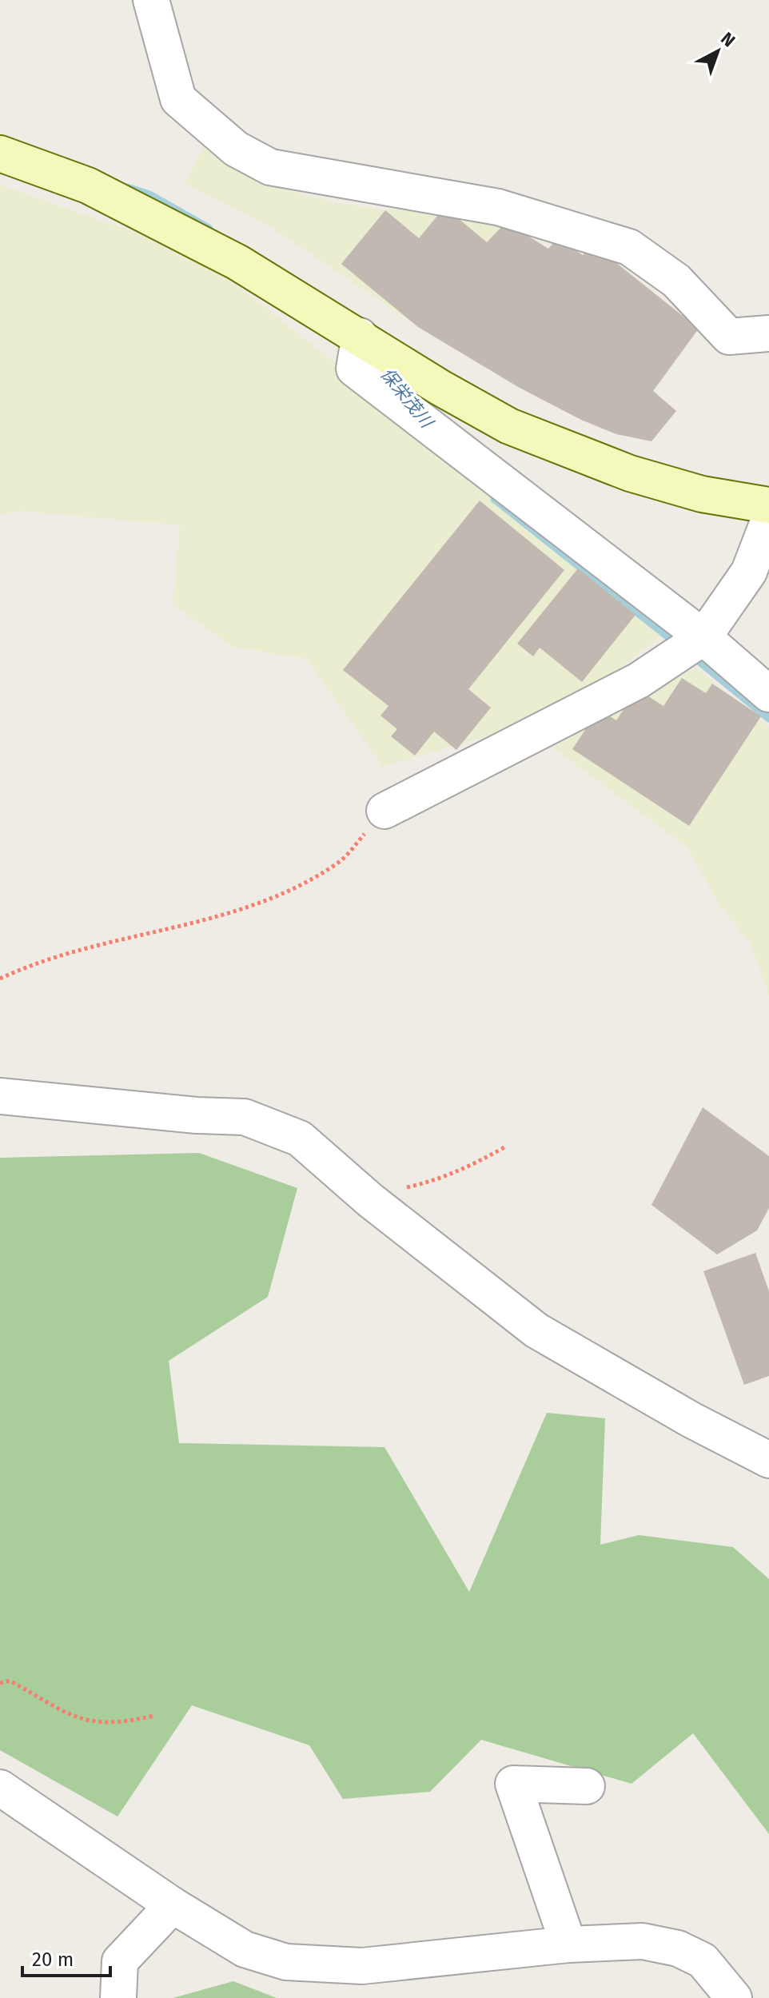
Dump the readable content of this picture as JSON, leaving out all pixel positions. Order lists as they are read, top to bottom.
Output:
{
  "water": ["保栄茂川"],
  "scale_bar": "20 m",
  "north": "top right"
}
